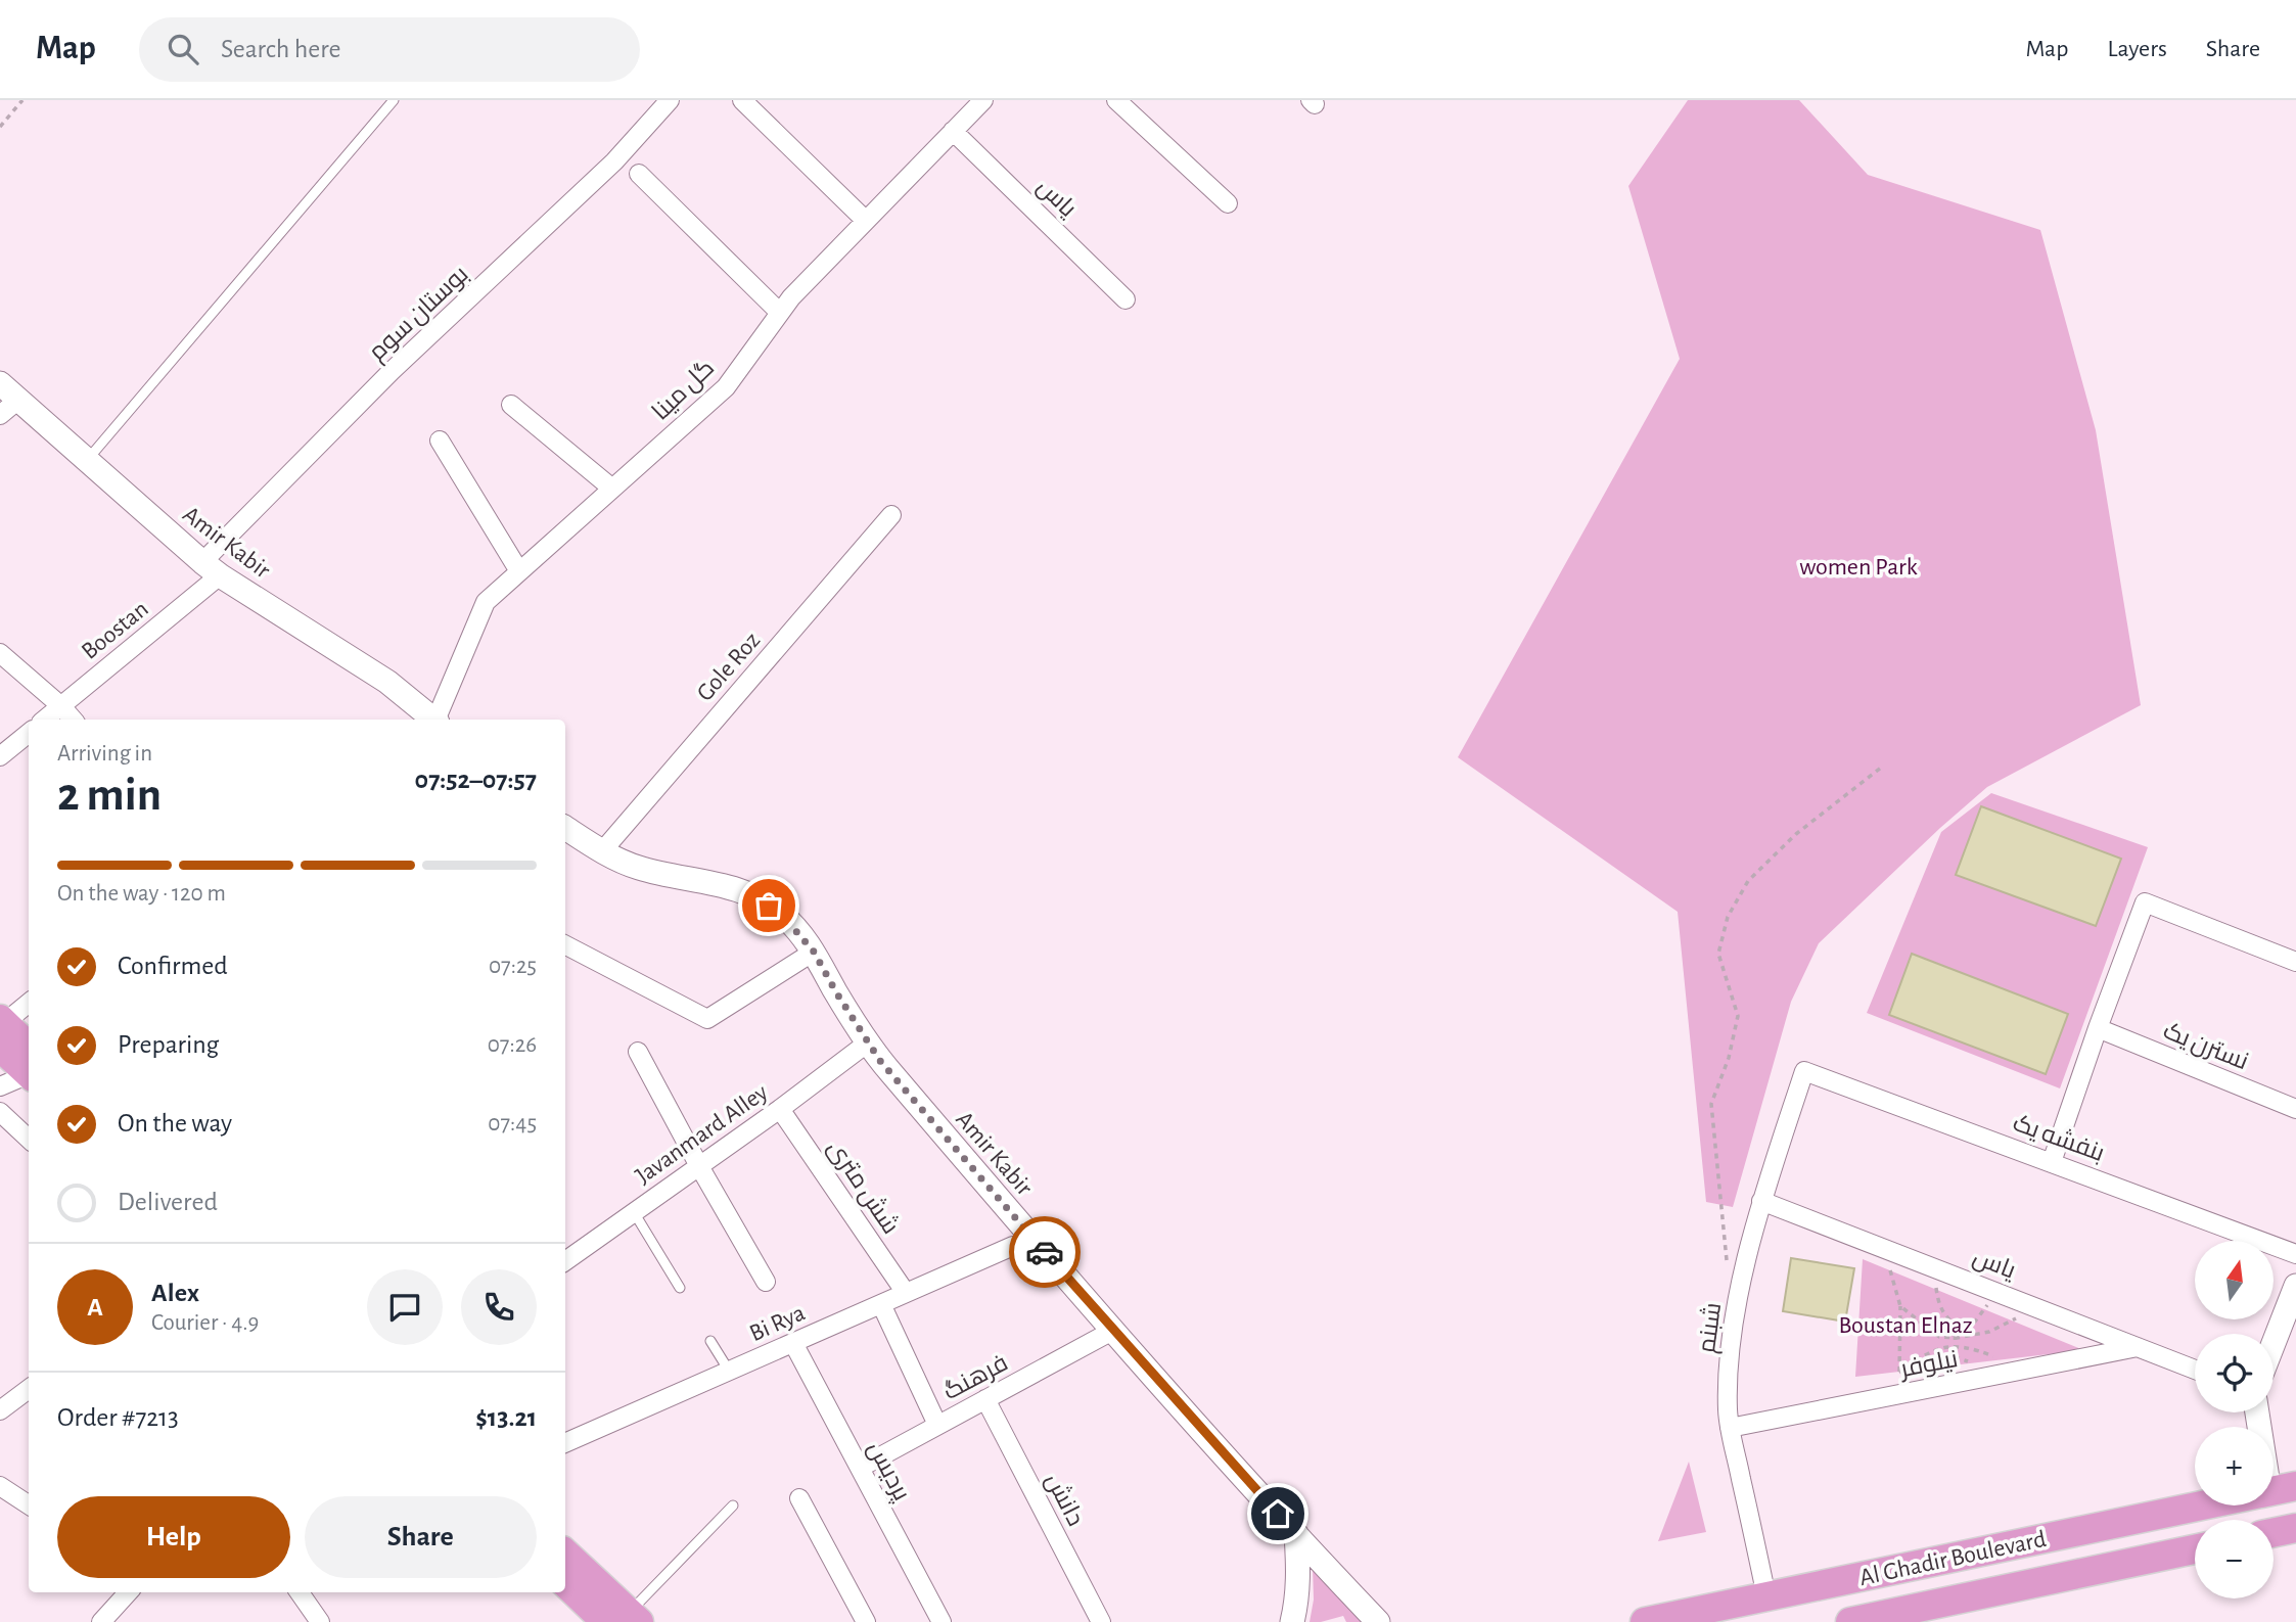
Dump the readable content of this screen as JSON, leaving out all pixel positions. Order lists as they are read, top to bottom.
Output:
{
  "streets": {
    "main road": ["Al Ghadir Boulevard"],
    "street": [
      "یاس",
      "بوستان سوم",
      "گل مینا",
      "Amir Kabir",
      "Boostan",
      "Gole Roz",
      "نسترن یک",
      "Javanmard Alley",
      "بنفشه یک",
      "شش متری",
      "Bi Rya",
      "شبنم",
      "نیلوفر",
      "فرهنگ",
      "پردیس",
      "دانش"
    ]
  },
  "crossings": [
    ["یاس", "گل مینا"],
    ["یاس", "شبنم"],
    ["یاس", "نیلوفر"],
    ["بوستان سوم", "Amir Kabir"],
    ["بوستان سوم", "Boostan"],
    ["Amir Kabir", "Boostan"],
    ["Amir Kabir", "Gole Roz"],
    ["Amir Kabir", "Javanmard Alley"],
    ["Amir Kabir", "فرهنگ"],
    ["Javanmard Alley", "شش متری"],
    ["بنفشه یک", "شبنم"],
    ["شش متری", "Bi Rya"],
    ["Bi Rya", "پردیس"],
    ["شبنم", "نیلوفر"],
    ["شبنم", "Al Ghadir Boulevard"],
    ["فرهنگ", "پردیس"],
    ["فرهنگ", "دانش"]
  ],
  "parks": ["women Park", "Boustan Elnaz"],
  "north": "top",
  "page": {
    "header": "Map",
    "search": "Search here",
    "nav": ["Map", "Layers", "Share"],
    "heading": ["2 min", "Arriving in", "07:52–07:57"],
    "panel": [
      "Alex",
      "Courier · 4.9",
      "Order #7213",
      "$13.21"
    ],
    "bar": "On the way · 120 m",
    "list": [
      ["Confirmed", "07:25"],
      ["Preparing", "07:26"],
      ["On the way", "07:45"],
      "Delivered"
    ],
    "map_buttons": ["+", "−"],
    "round": "A",
    "buttons": ["Help", "Share"]
  }
}
